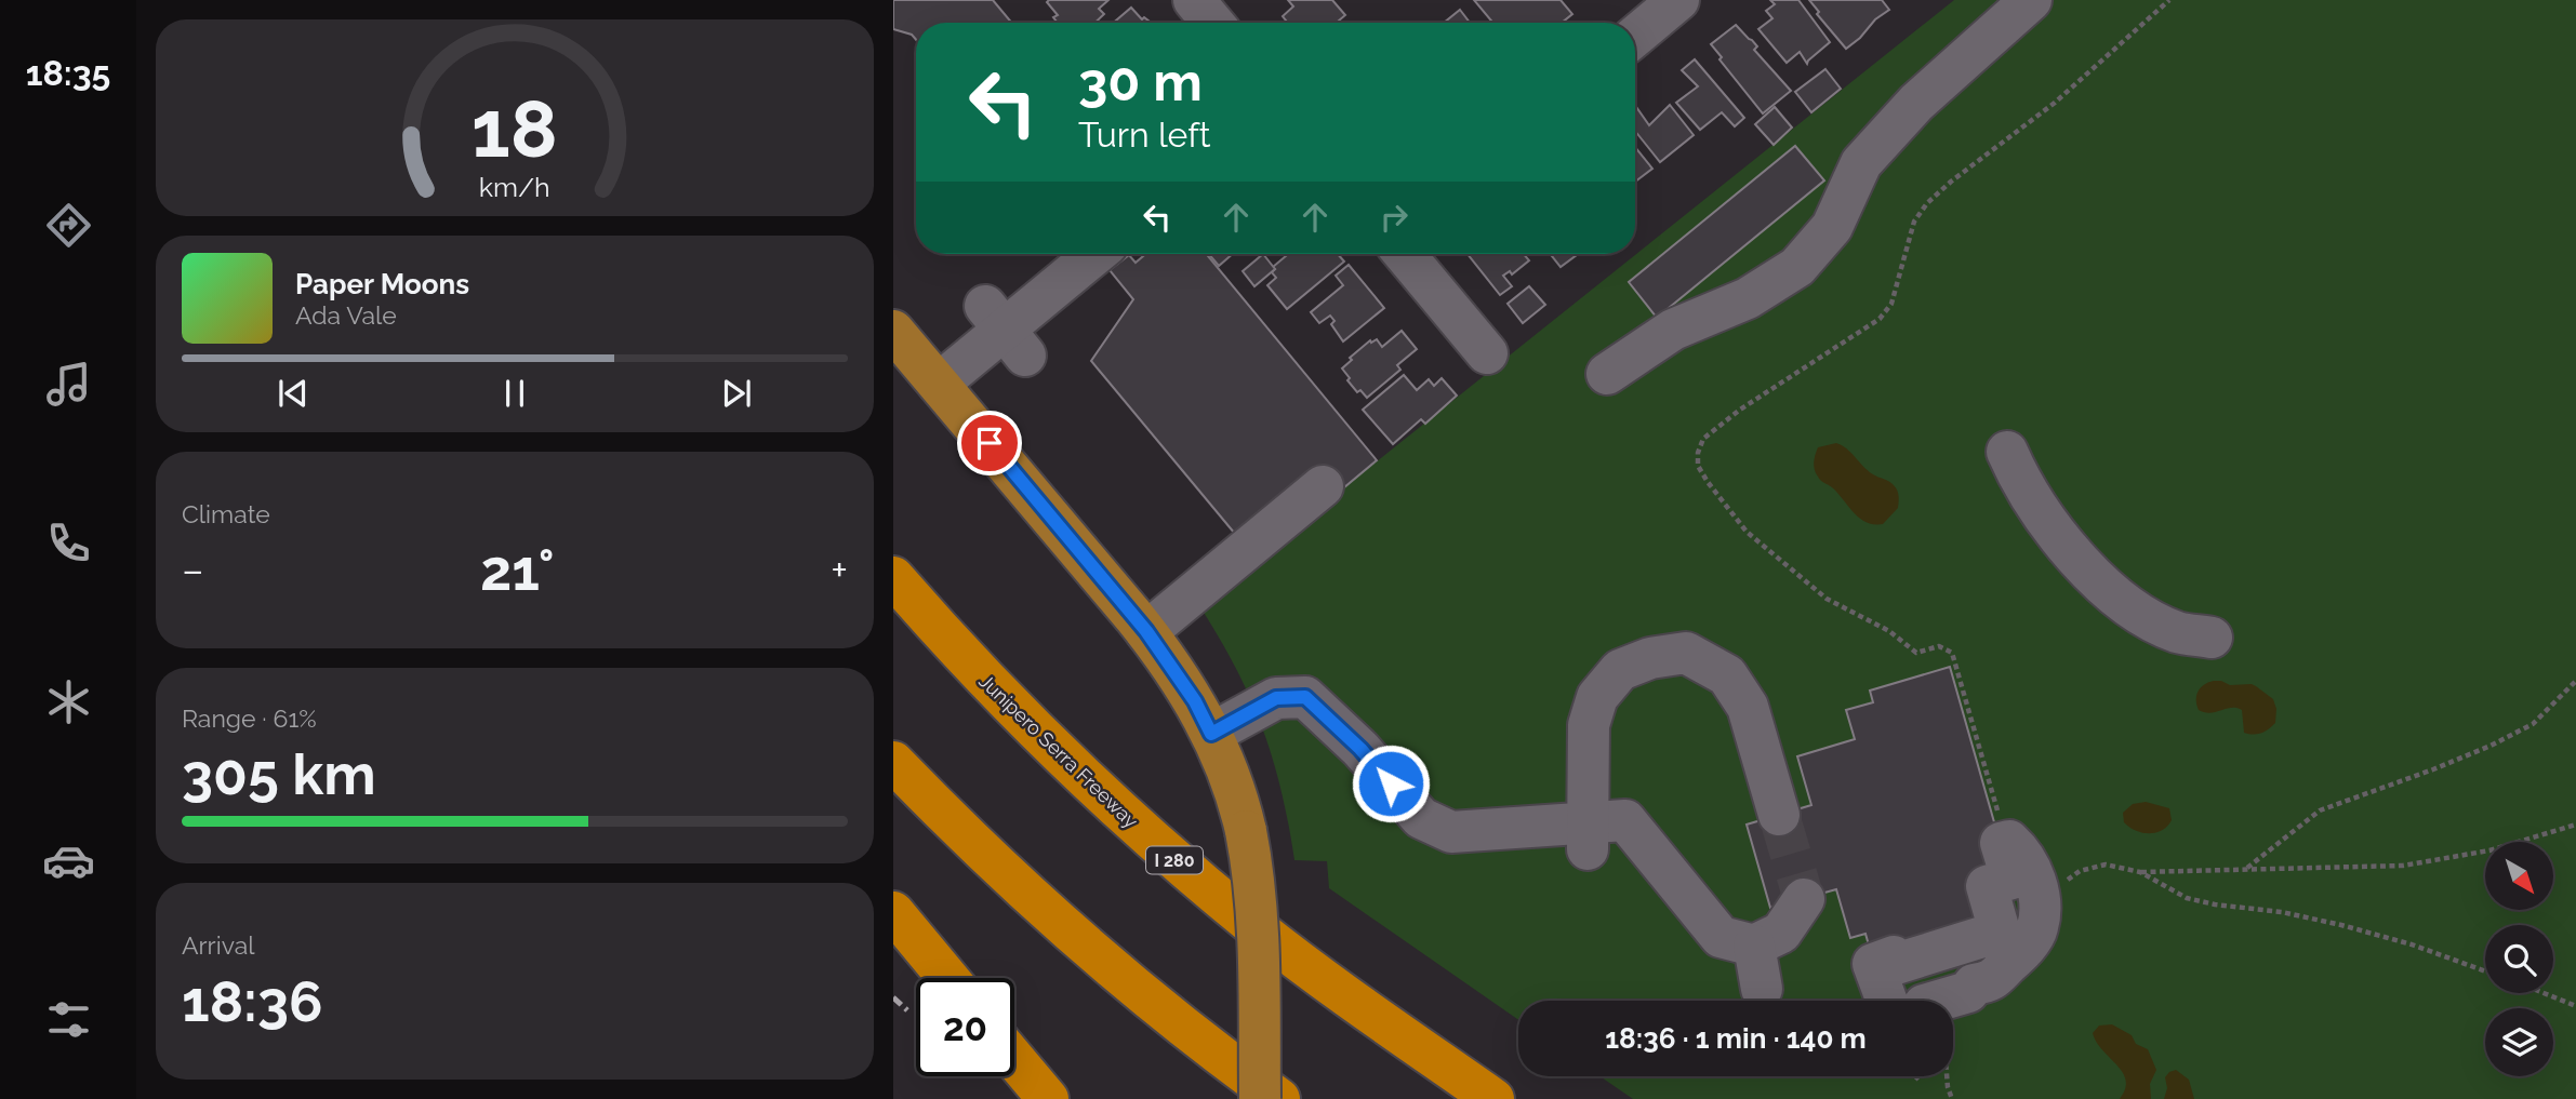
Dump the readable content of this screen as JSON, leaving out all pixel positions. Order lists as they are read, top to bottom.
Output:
{
  "streets": {
    "highway": ["Junipero Serra Freeway", "I 280"]
  },
  "north": "bottom right",
  "page": {
    "tabs": "18:35",
    "turn": ["30 m", "Turn left"],
    "song": ["Paper Moons", "Ada Vale"],
    "tile": [
      "Climate",
      ["Range · 61%", "305 km"],
      ["Arrival", "18:36"]
    ],
    "heat": ["−", "21°", "+"],
    "limit": "20",
    "trip": "18:36 · 1 min · 140 m",
    "gauge": ["18", "km/h"]
  }
}
